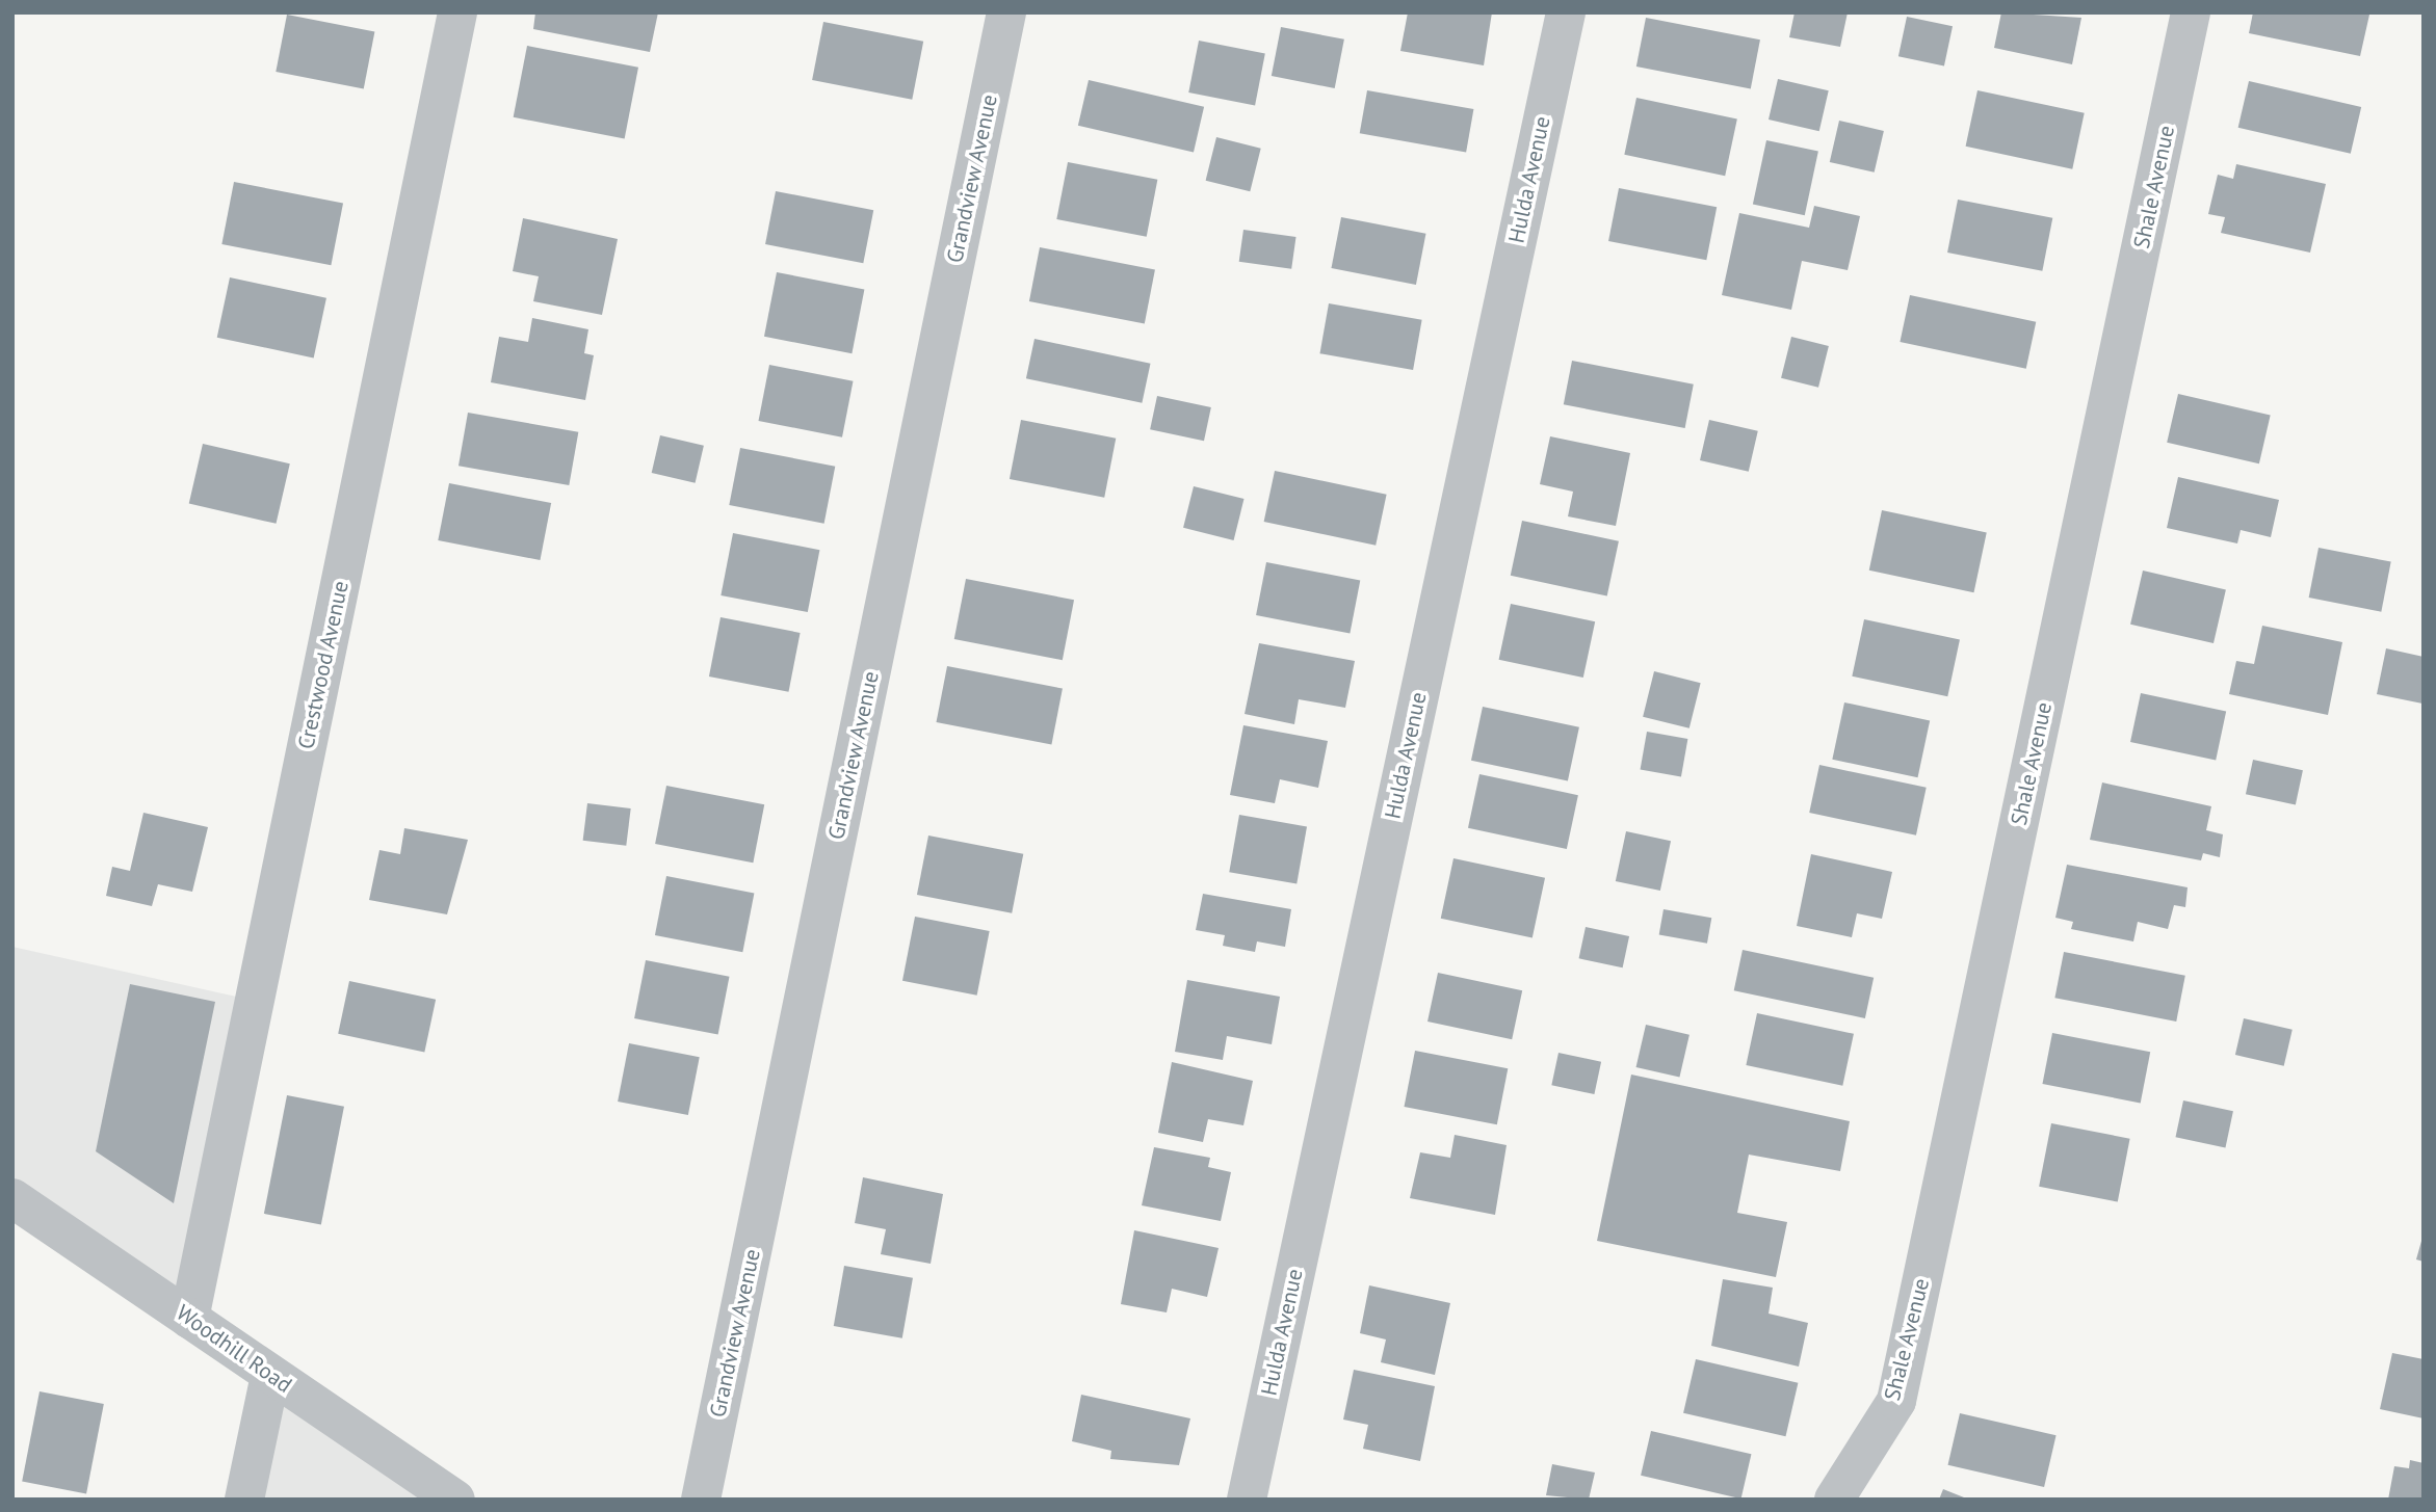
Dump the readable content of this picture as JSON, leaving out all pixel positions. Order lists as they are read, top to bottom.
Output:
{
  "streets": {
    "street": [
      "Grandview Avenue",
      "Hulda Avenue",
      "Shale Avenue",
      "Crestwood Avenue",
      "Woodhill Road"
    ]
  },
  "crossings": [
    ["Crestwood Avenue", "Woodhill Road"]
  ]
}
